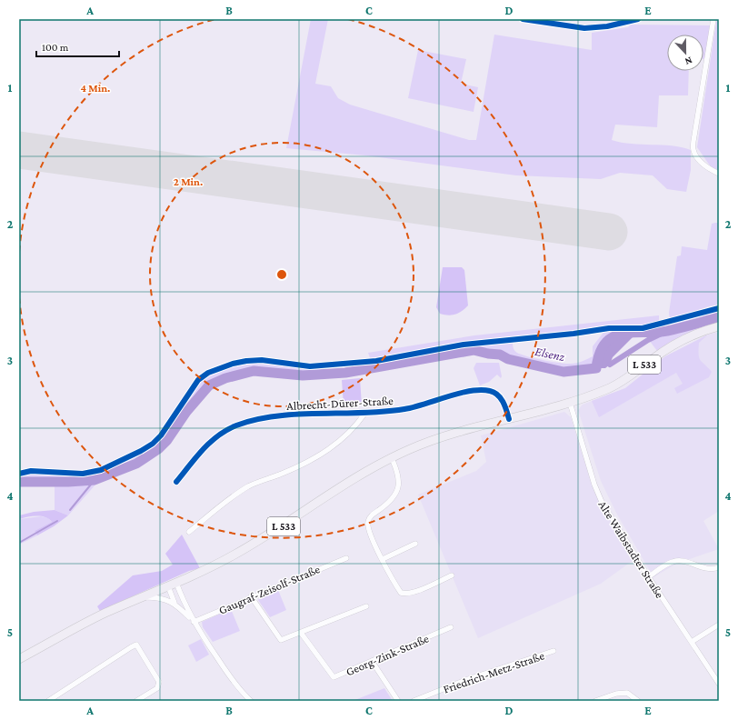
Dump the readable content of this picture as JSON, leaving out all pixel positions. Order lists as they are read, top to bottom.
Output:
{
  "streets": {
    "main road": ["L 533"],
    "street": [
      "Albrecht-Dürer-Straße",
      "Alte Waibstadter Straße",
      "Gaugraf-Zeisolf-Straße",
      "Georg-Zink-Straße",
      "Friedrich-Metz-Straße"
    ]
  },
  "crossings": [
    ["L 533", "Albrecht-Dürer-Straße"],
    ["L 533", "Alte Waibstadter Straße"]
  ],
  "water": ["Elsenz"],
  "scale_bar": "100 m",
  "north": "bottom",
  "grid": {
    "columns": [
      "A",
      "B",
      "C",
      "D",
      "E"
    ],
    "rows": [
      "1",
      "2",
      "3",
      "4",
      "5"
    ]
  },
  "rings": ["4 Min.", "2 Min."]
}
